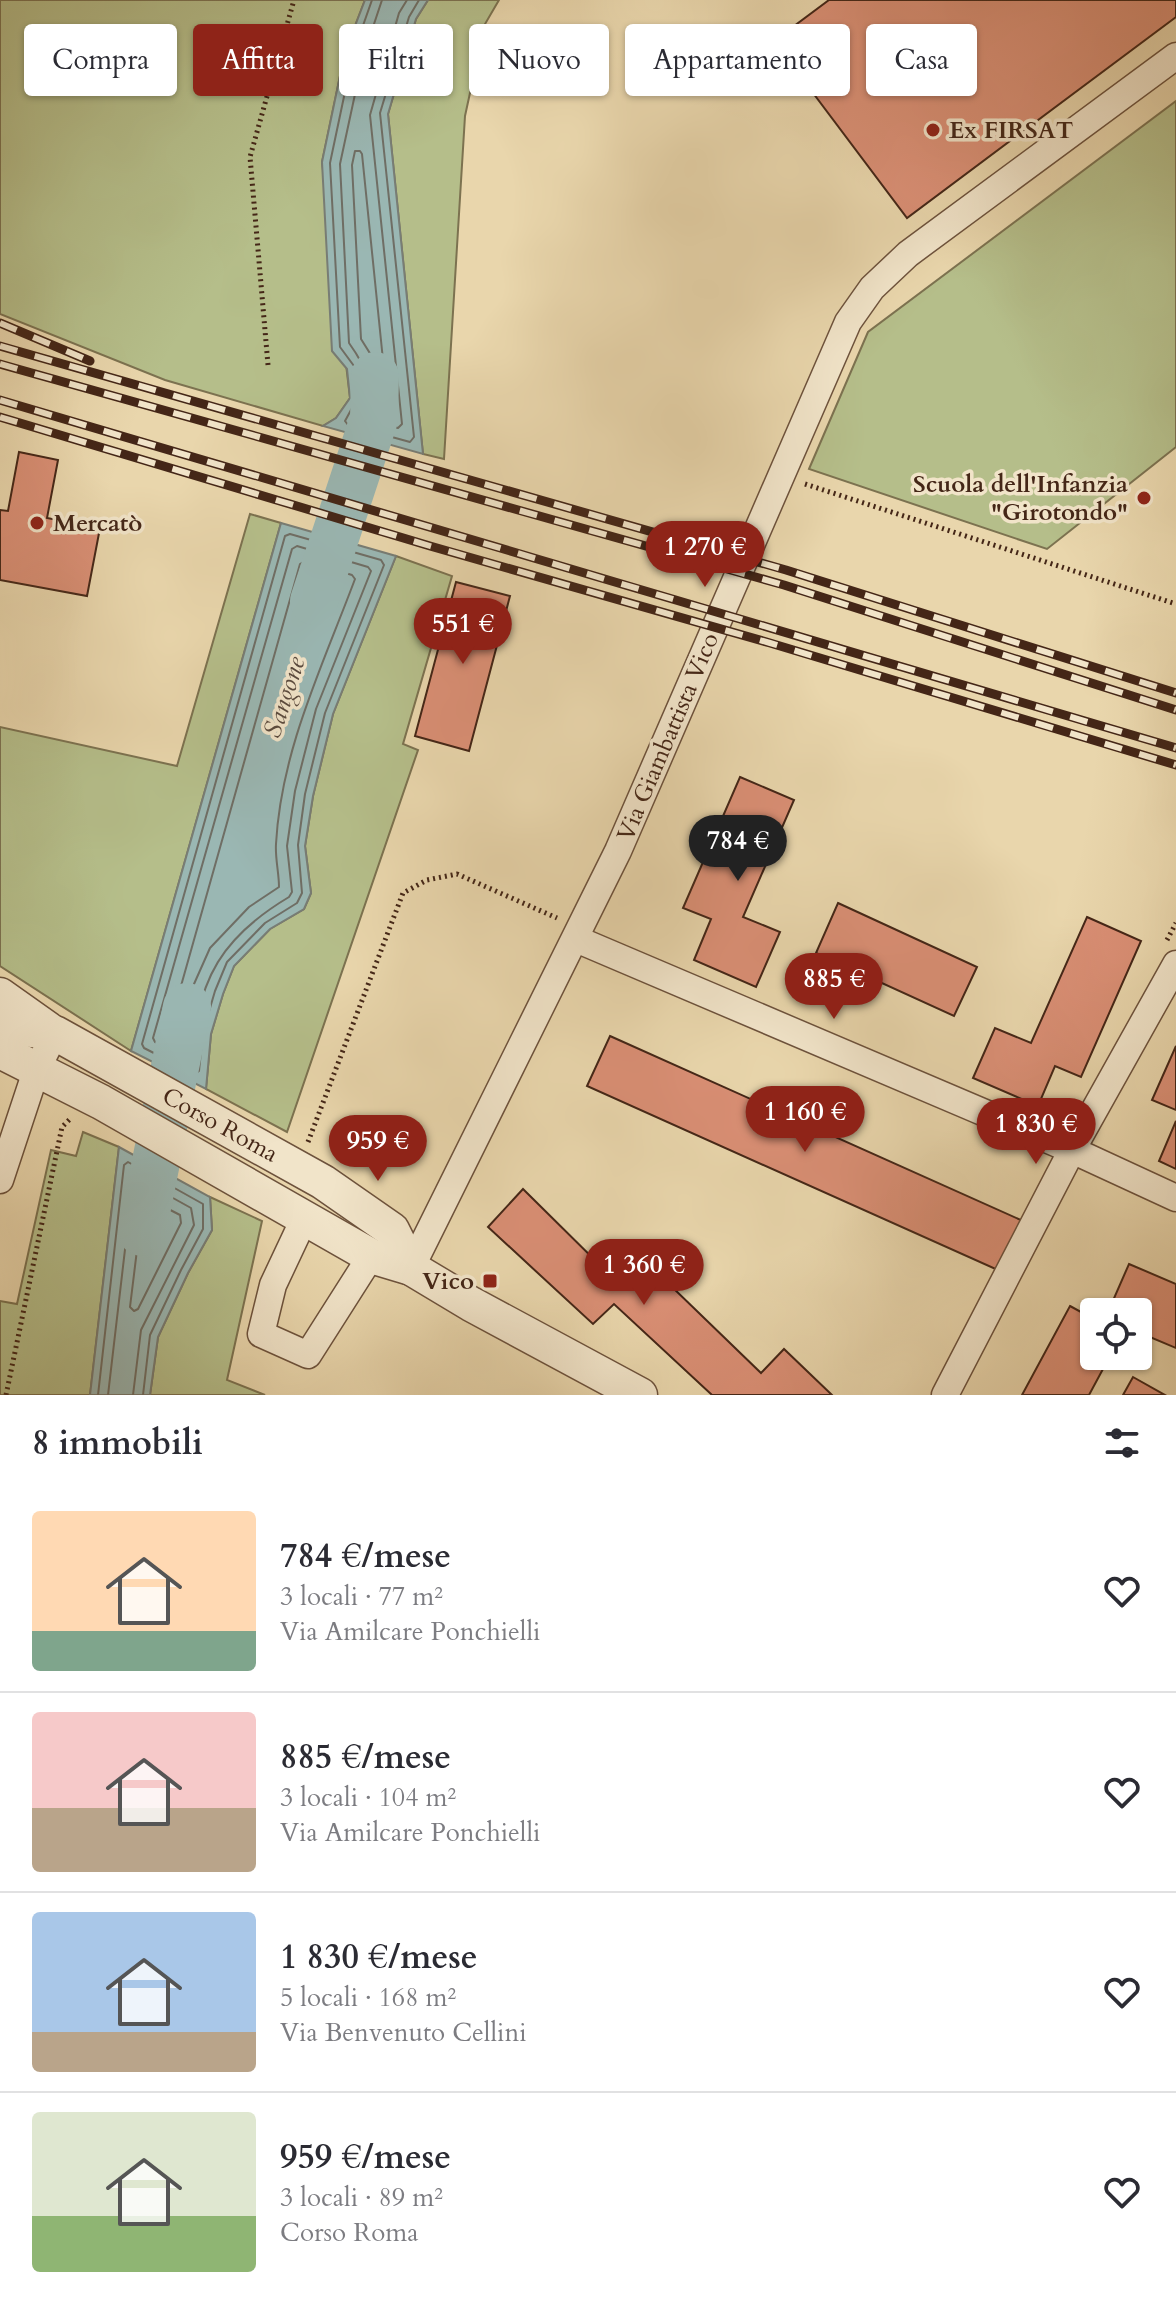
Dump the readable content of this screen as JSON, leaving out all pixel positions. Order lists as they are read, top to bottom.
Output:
{
  "streets": {
    "street": ["Via Giambattista Vico", "Corso Roma"]
  },
  "crossings": [
    ["Via Giambattista Vico", "Corso Roma"]
  ],
  "water": ["Sangone"],
  "places": {
    "other": ["Ex FIRSAT", "Scuola dell'Infanzia \"Girotondo\"", "Mercatò"],
    "transit": ["Vico"]
  },
  "page": {
    "chip": [
      "Compra",
      "Affitta",
      "Filtri",
      "Nuovo",
      "Appartamento",
      "Casa"
    ],
    "price": [
      "1 270 €",
      "551 €",
      "784 €",
      "885 €",
      "1 160 €",
      "1 830 €",
      "959 €",
      "1 360 €"
    ],
    "heading": "8 immobili",
    "list": [
      {
        "name": "784 €/mese",
        "note": "3 locali · 77 m² · Via Amilcare Ponchielli"
      },
      {
        "name": "885 €/mese",
        "note": "3 locali · 104 m² · Via Amilcare Ponchielli"
      },
      {
        "name": "1 830 €/mese",
        "note": "5 locali · 168 m² · Via Benvenuto Cellini"
      },
      {
        "name": "959 €/mese",
        "note": "3 locali · 89 m² · Corso Roma"
      }
    ]
  }
}
